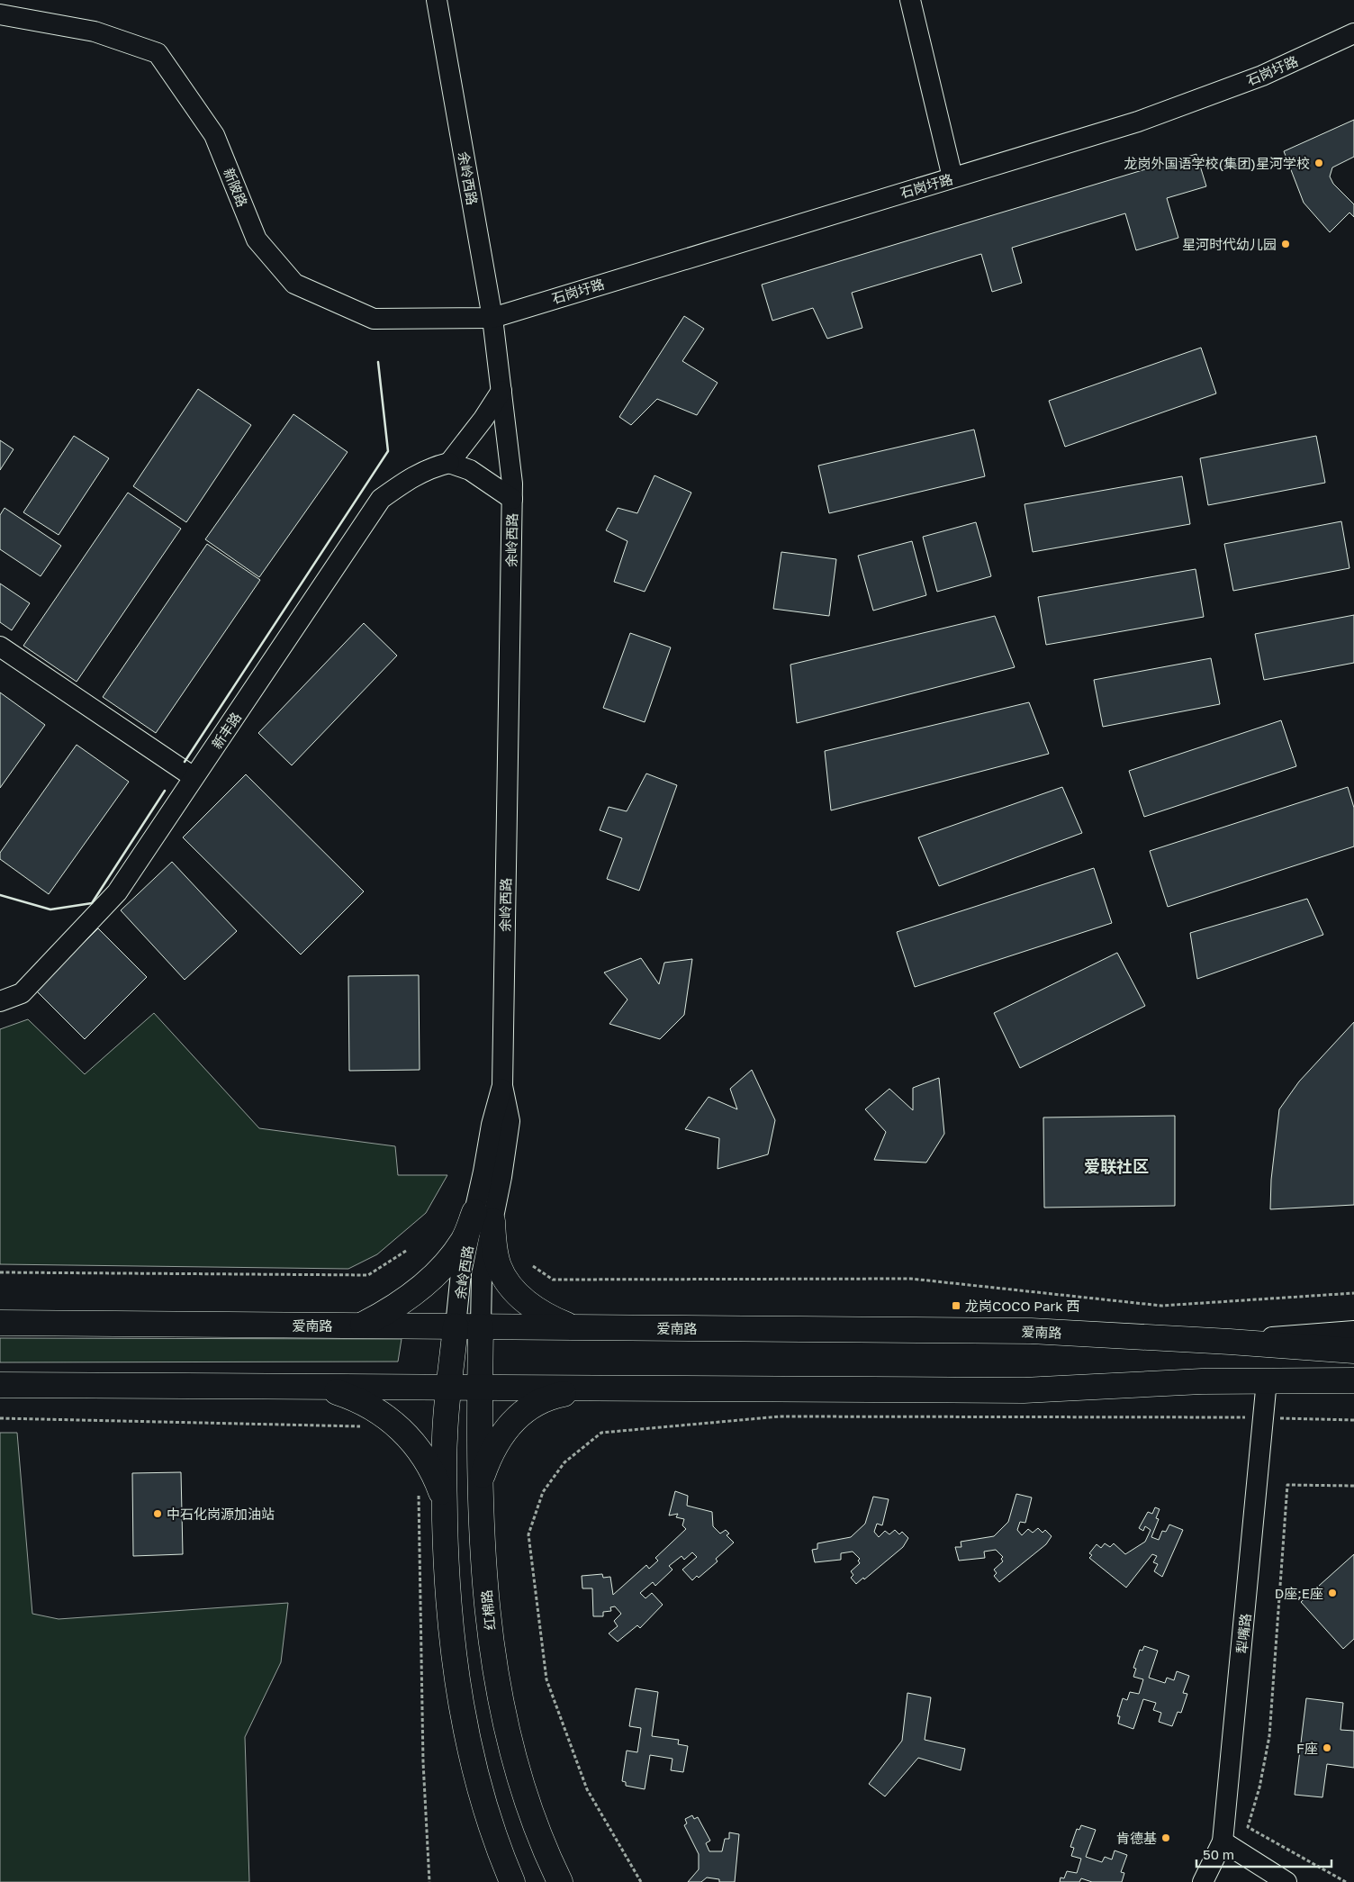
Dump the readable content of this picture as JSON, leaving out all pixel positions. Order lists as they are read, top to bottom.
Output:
{
  "streets": {
    "main road": ["爱南路", "红棉路"],
    "street": [
      "石岗圩路",
      "余岭西路",
      "新陂路",
      "新丰路",
      "犁嘴路"
    ]
  },
  "crossings": [
    ["石岗圩路", "余岭西路"],
    ["石岗圩路", "新陂路"],
    ["余岭西路", "新陂路"],
    ["余岭西路", "爱南路"],
    ["余岭西路", "红棉路"],
    ["爱南路", "红棉路"]
  ],
  "districts": ["爱联社区"],
  "places": {
    "other": [
      "龙岗外国语学校(集团)星河学校",
      "星河时代幼儿园",
      "中石化岗源加油站",
      "D座;E座",
      "F座",
      "肯德基"
    ],
    "transit": ["龙岗COCO Park 西"]
  },
  "scale_bar": "50 m"
}
